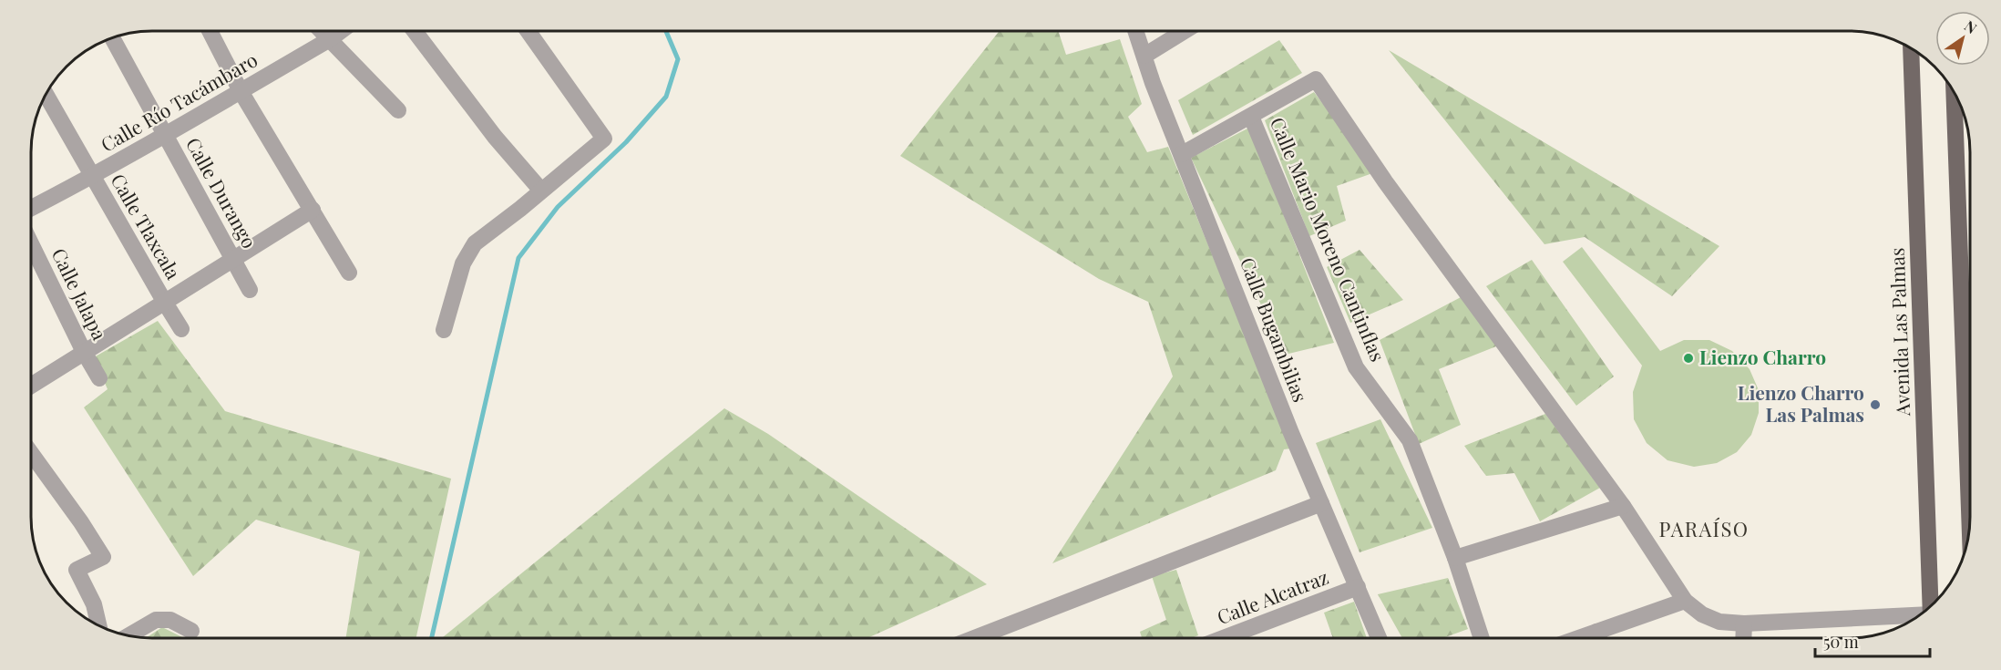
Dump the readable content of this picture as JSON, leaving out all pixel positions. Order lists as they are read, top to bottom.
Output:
{
  "streets": {
    "main road": ["Avenida Las Palmas"],
    "street": [
      "Calle Río Tacámbaro",
      "Calle Durango",
      "Calle Tlaxcala",
      "Calle Mario Moreno Cantinflas",
      "Calle Jalapa",
      "Calle Bugambilias",
      "Calle Alcatraz"
    ]
  },
  "crossings": [
    ["Calle Río Tacámbaro", "Calle Durango"],
    ["Calle Río Tacámbaro", "Calle Tlaxcala"],
    ["Calle Bugambilias", "Calle Alcatraz"]
  ],
  "districts": ["PARAÍSO"],
  "places": ["Lienzo Charro", "Lienzo Charro Las Palmas"],
  "scale_bar": "50 m",
  "north": "top right"
}
